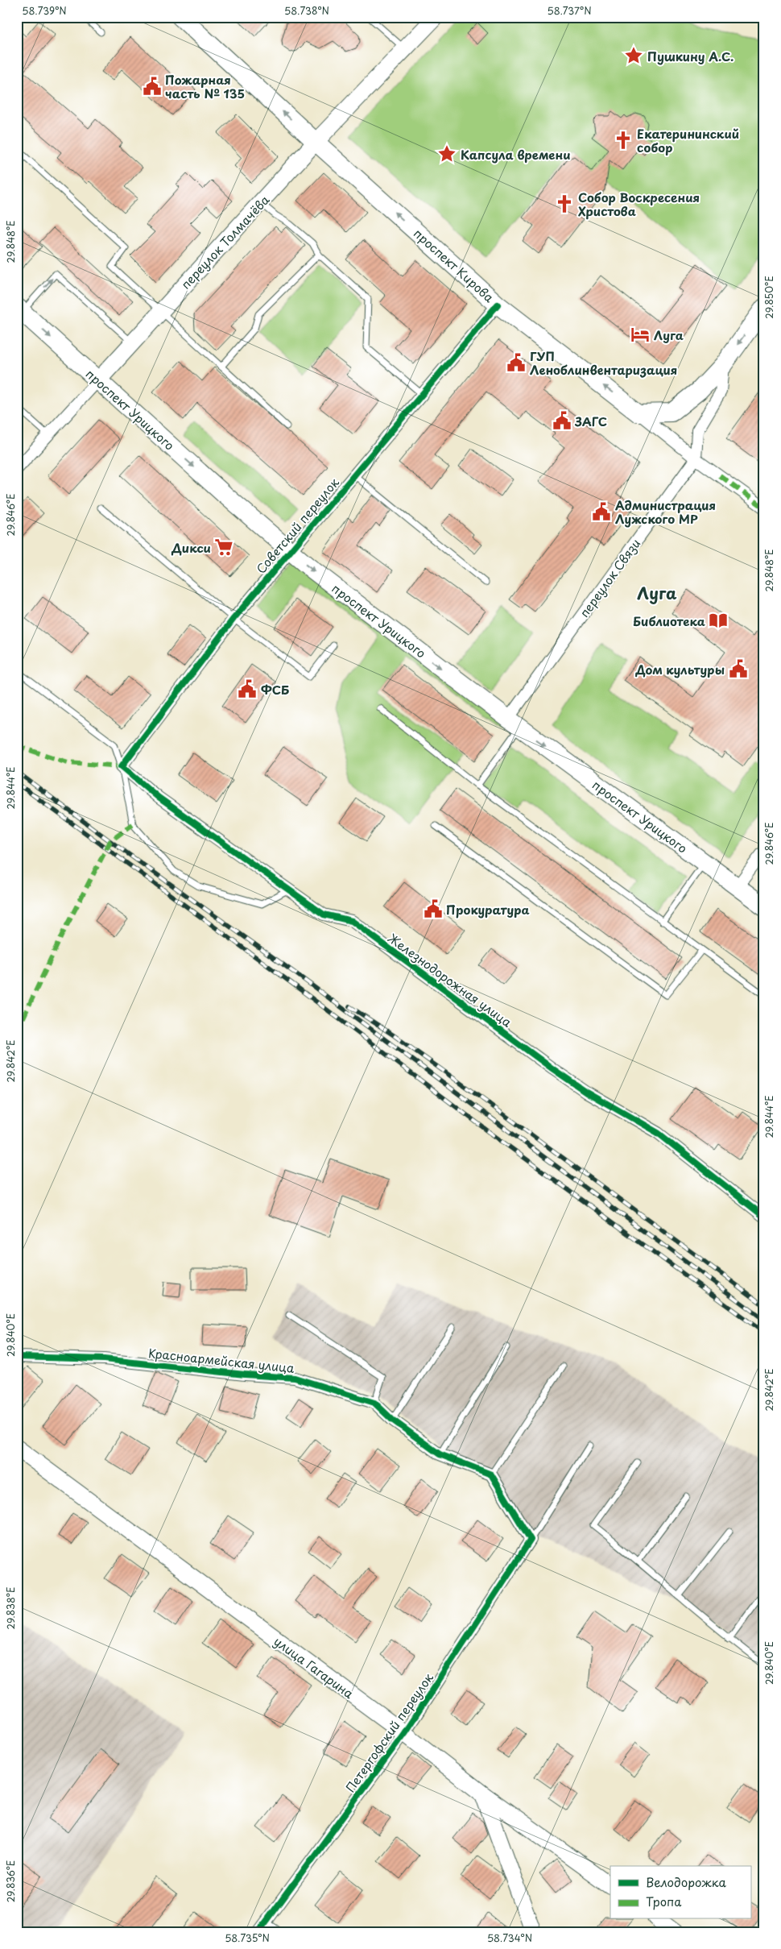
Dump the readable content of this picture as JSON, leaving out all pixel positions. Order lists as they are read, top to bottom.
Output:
{
  "streets": {
    "main road": ["проспект Кирова", "проспект Урицкого"],
    "street": [
      "переулок Толмачёва",
      "Советский переулок",
      "переулок Связи",
      "Железнодорожная улица",
      "Красноармейская улица",
      "улица Гагарина",
      "Петергофский переулок"
    ]
  },
  "crossings": [
    ["переулок Толмачёва", "проспект Кирова"],
    ["переулок Толмачёва", "проспект Урицкого"],
    ["проспект Кирова", "Советский переулок"],
    ["проспект Кирова", "переулок Связи"],
    ["проспект Урицкого", "Советский переулок"],
    ["проспект Урицкого", "переулок Связи"],
    ["Советский переулок", "Железнодорожная улица"],
    ["улица Гагарина", "Петергофский переулок"]
  ],
  "one_way": ["проспект Кирова", "проспект Урицкого"],
  "districts": ["Луга"],
  "places": {
    "place": ["Пушкину А.С.", "Капсула времени"],
    "public building": [
      "Пожарная часть № 135",
      "ГУП Леноблинвентаризация",
      "ЗАГС",
      "Администрация Лужского МР",
      "Дом культуры",
      "ФСБ",
      "Прокуратура"
    ],
    "church": ["Екатерининский собор", "Собор Воскресения Христова"],
    "hotel": ["Луга"],
    "supermarket": ["Дикси"],
    "library": ["Библиотека"]
  },
  "legend": ["Велодорожка", "Тропа"],
  "coordinates": [
    "58.739°N",
    "58.738°N",
    "58.737°N",
    "29.848°E",
    "29.850°E",
    "29.846°E",
    "29.844°E",
    "29.842°E",
    "29.840°E",
    "29.838°E",
    "29.836°E",
    "58.735°N",
    "58.734°N"
  ]
}
